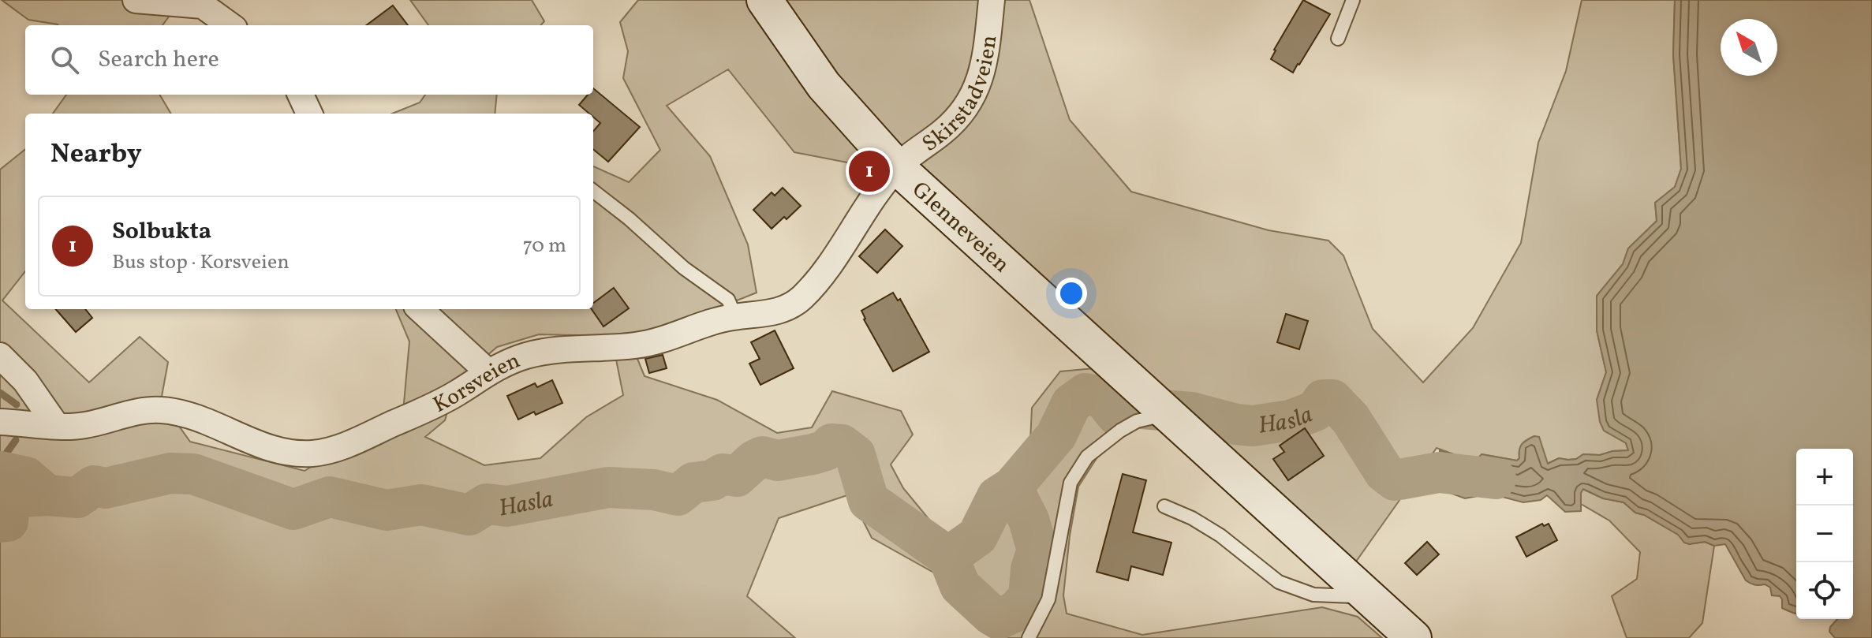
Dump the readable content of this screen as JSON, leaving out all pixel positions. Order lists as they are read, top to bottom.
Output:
{
  "streets": {
    "main road": ["Glenneveien"],
    "street": ["Skirstadveien", "Korsveien"]
  },
  "crossings": [
    ["Skirstadveien", "Glenneveien"],
    ["Skirstadveien", "Korsveien"],
    ["Glenneveien", "Korsveien"]
  ],
  "water": ["Hasla"],
  "north": "top left",
  "page": {
    "search": "Search here",
    "heading": "Nearby",
    "pins": "1",
    "list": [
      {
        "mark": "1",
        "name": "Solbukta",
        "note": "Bus stop · Korsveien",
        "value": "70 m"
      }
    ],
    "map_buttons": ["+", "−"]
  }
}
